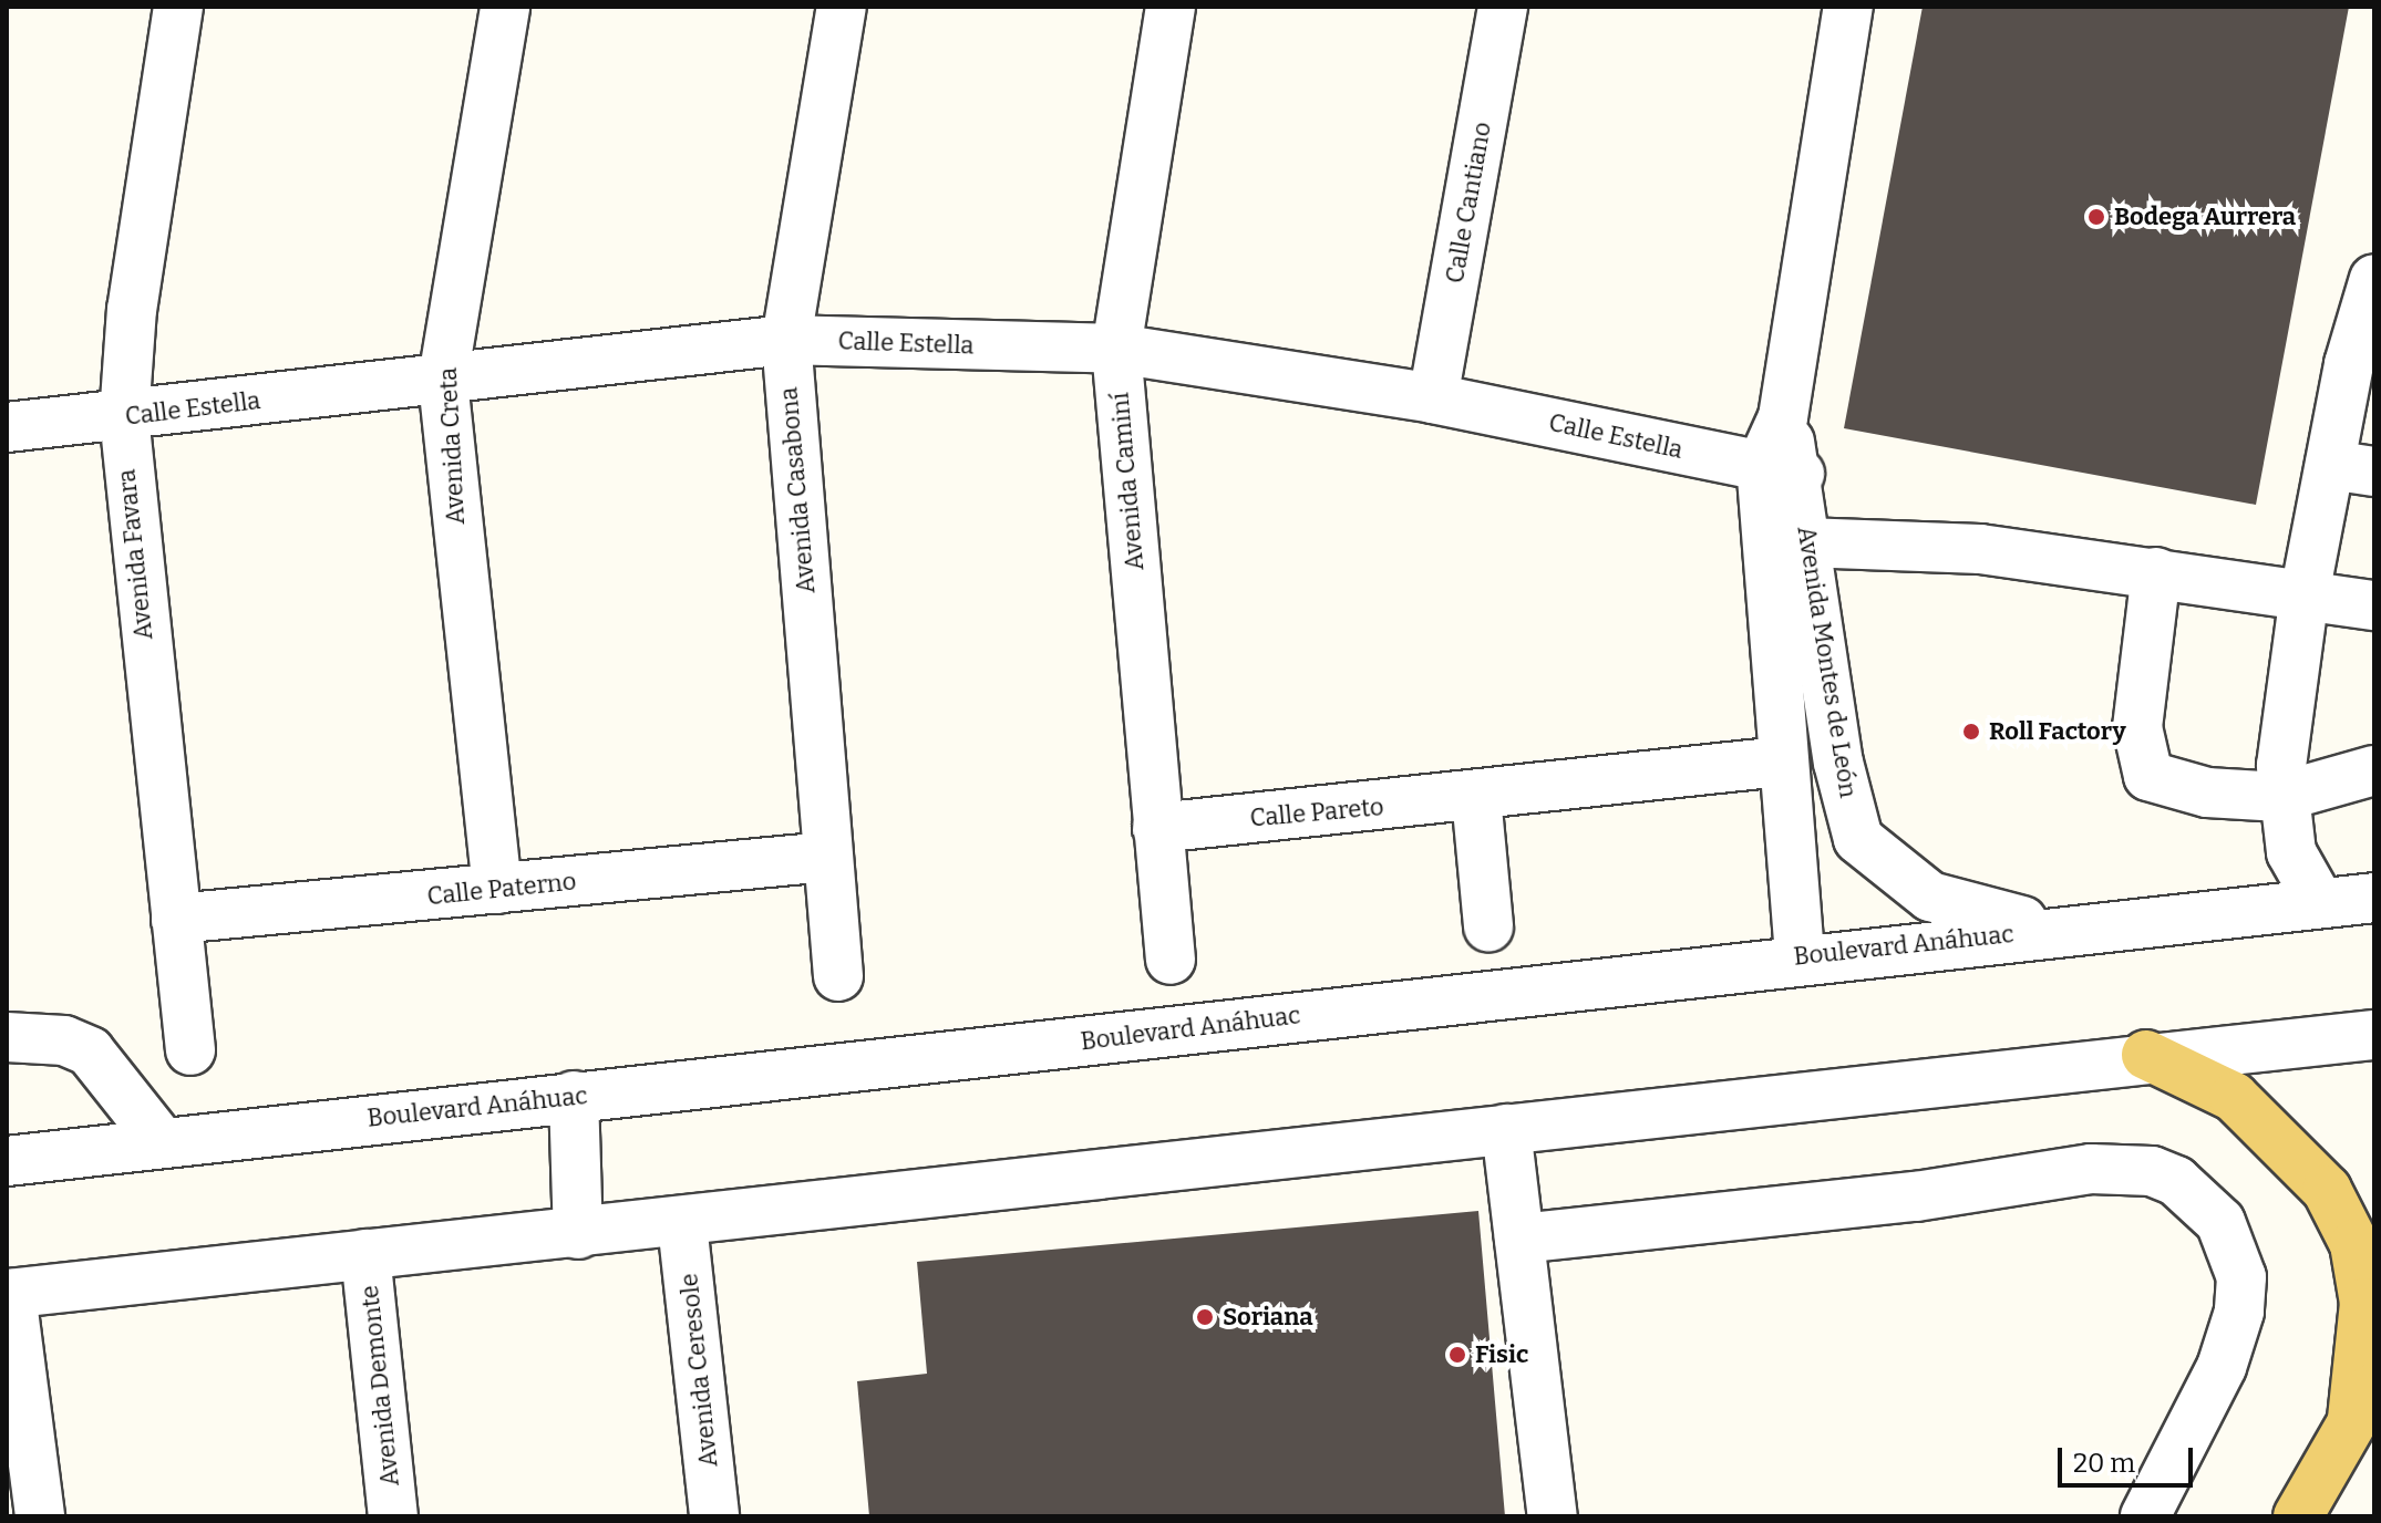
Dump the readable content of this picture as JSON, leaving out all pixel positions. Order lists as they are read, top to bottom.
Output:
{
  "streets": {
    "street": [
      "Calle Cantiano",
      "Calle Estella",
      "Avenida Creta",
      "Avenida Caminí",
      "Avenida Casabona",
      "Avenida Favara",
      "Avenida Montes de León",
      "Calle Pareto",
      "Calle Paterno",
      "Boulevard Anáhuac",
      "Avenida Ceresole",
      "Avenida Demonte"
    ]
  },
  "crossings": [
    ["Calle Cantiano", "Calle Estella"],
    ["Calle Estella", "Avenida Creta"],
    ["Calle Estella", "Avenida Caminí"],
    ["Calle Estella", "Avenida Casabona"],
    ["Calle Estella", "Avenida Favara"],
    ["Calle Estella", "Avenida Montes de León"],
    ["Avenida Creta", "Calle Paterno"],
    ["Avenida Caminí", "Calle Pareto"],
    ["Avenida Casabona", "Calle Paterno"],
    ["Avenida Favara", "Calle Paterno"],
    ["Avenida Montes de León", "Calle Pareto"],
    ["Avenida Montes de León", "Boulevard Anáhuac"]
  ],
  "places": [
    "Bodega Aurrera",
    "Roll Factory",
    "Soriana",
    "Fisic"
  ],
  "scale_bar": "20 m"
}
